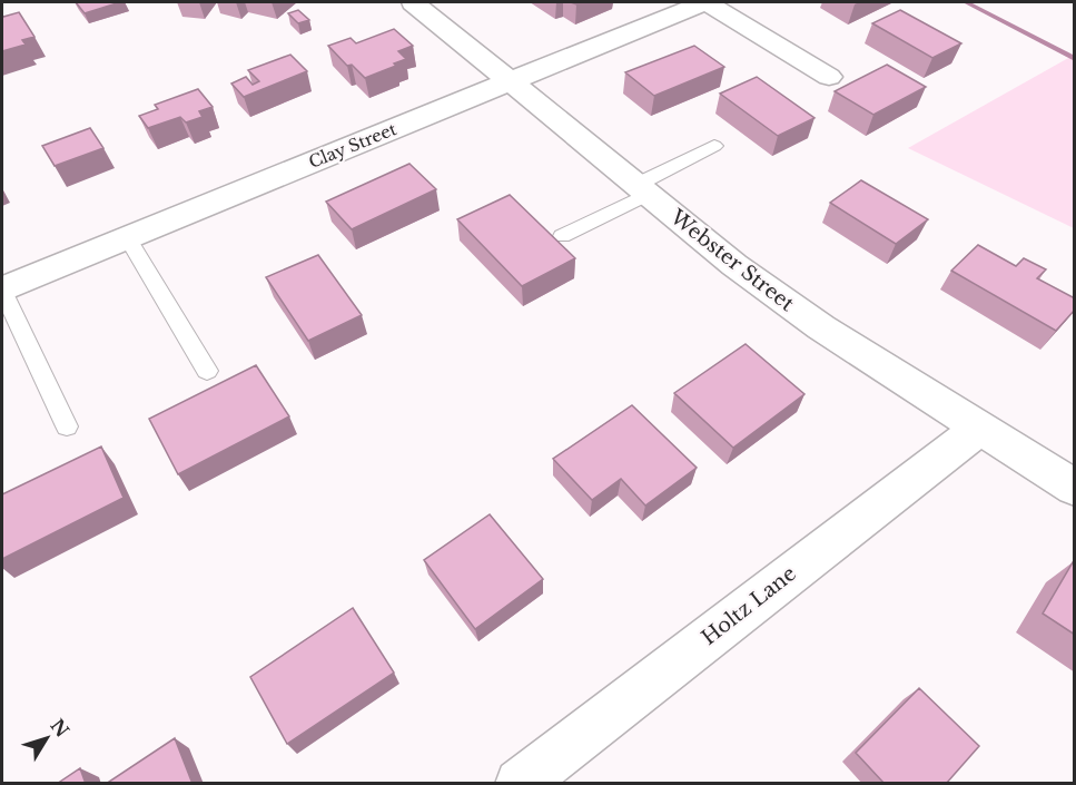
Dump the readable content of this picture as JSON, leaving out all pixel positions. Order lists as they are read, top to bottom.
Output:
{
  "streets": {
    "street": ["Clay Street", "Webster Street", "Holtz Lane"]
  },
  "crossings": [
    ["Clay Street", "Webster Street"],
    ["Webster Street", "Holtz Lane"]
  ],
  "north": "top right"
}
